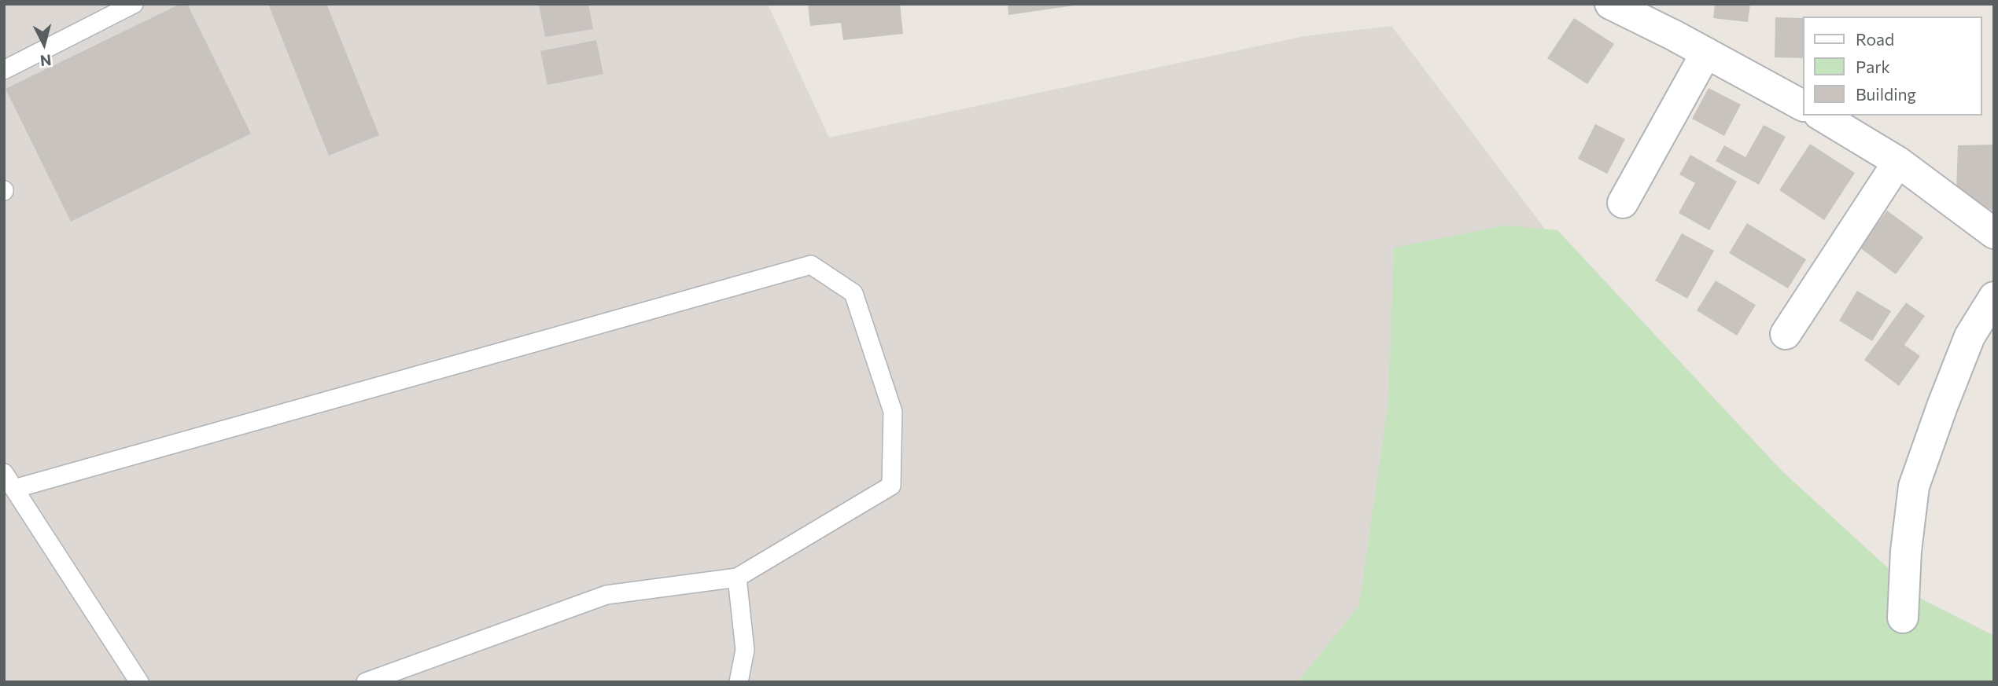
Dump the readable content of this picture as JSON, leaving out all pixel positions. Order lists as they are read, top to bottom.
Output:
{
  "legend": ["Road", "Park", "Building"],
  "north": "bottom"
}
